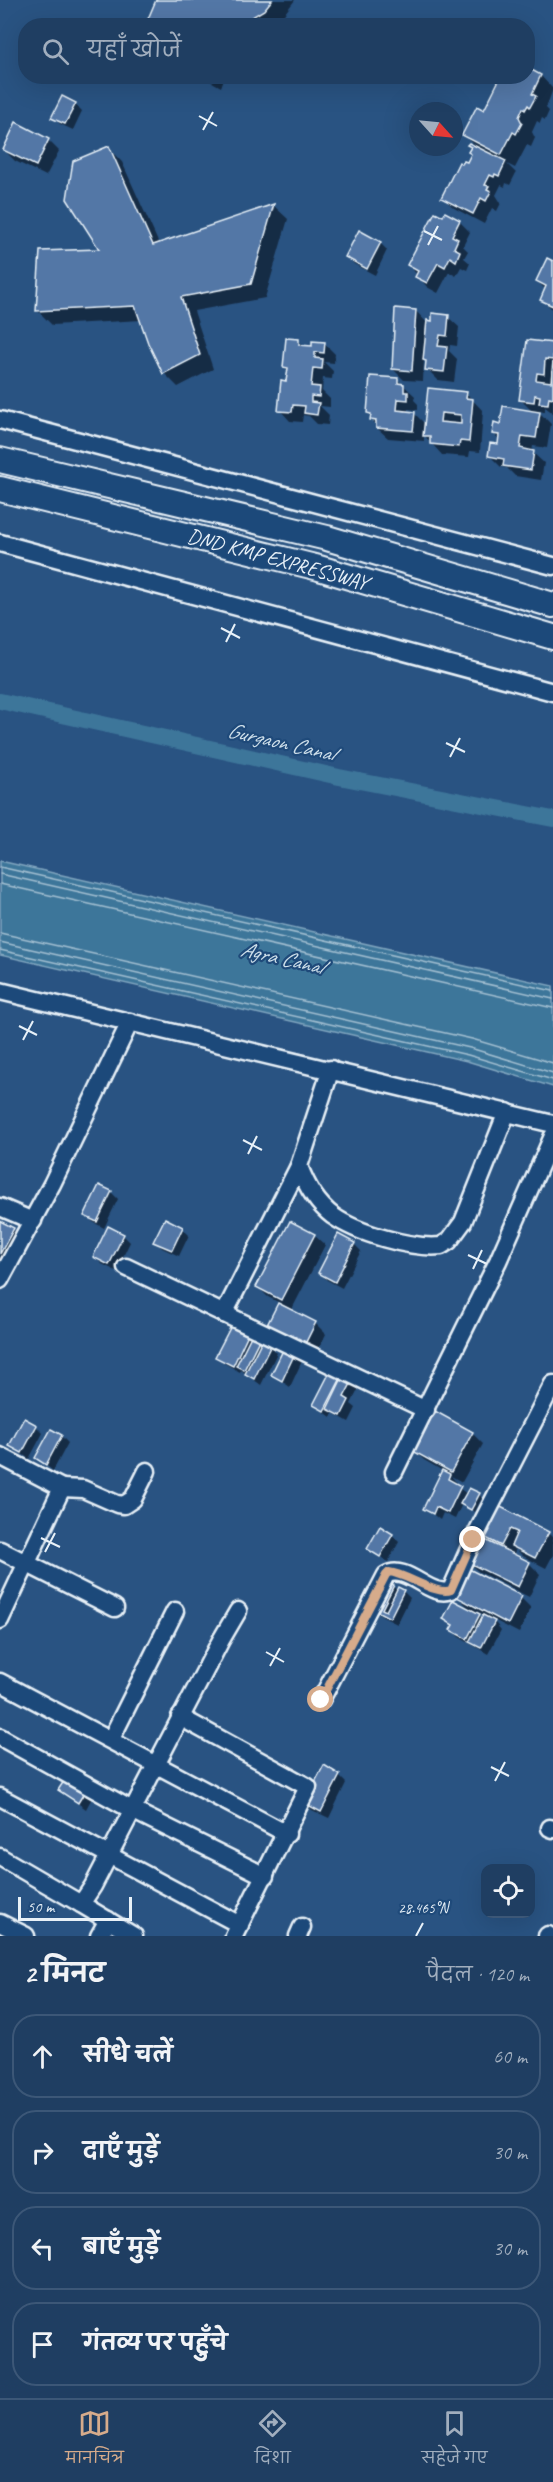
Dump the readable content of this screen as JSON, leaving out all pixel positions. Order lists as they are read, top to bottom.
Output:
{
  "streets": {
    "highway": ["DND KMP EXPRESSWAY"]
  },
  "water": ["Gurgaon Canal", "Agra Canal"],
  "scale_bar": "50 m",
  "north": "bottom right",
  "page": {
    "search": "यहाँ खोजें",
    "scale": "50 m",
    "heading": ["2 मिनट", "पैदल · 120 m"],
    "list": [
      ["सीधे चलें", "60 m"],
      ["दाएँ मुड़ें", "30 m"],
      ["बाएँ मुड़ें", "30 m"],
      "गंतव्य पर पहुँचे"
    ],
    "nav": ["मानचित्र", "दिशा", "सहेजे गए"]
  },
  "coordinates": ["28.465°N"]
}
